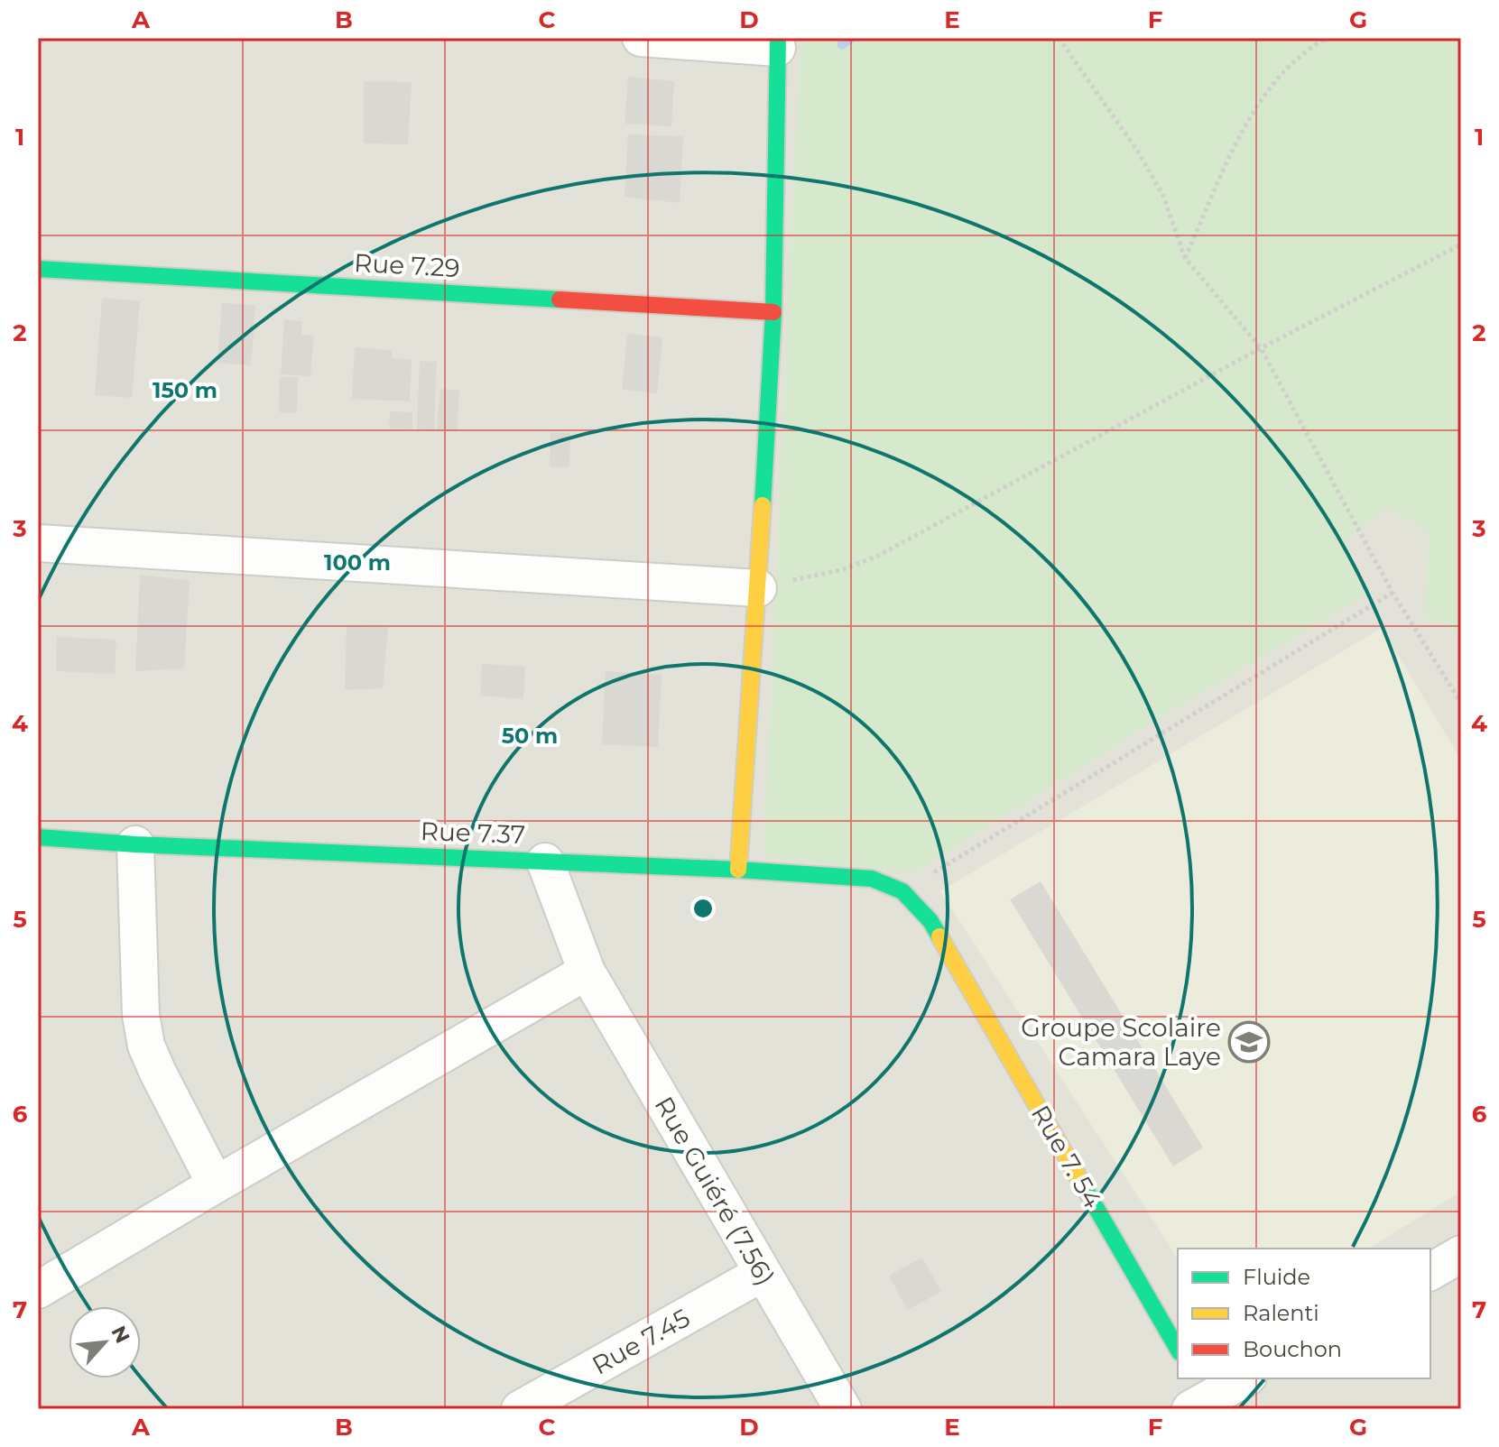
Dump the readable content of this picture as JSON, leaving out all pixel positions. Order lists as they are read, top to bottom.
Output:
{
  "streets": {
    "street": [
      "Rue 7.29",
      "Rue 7.37",
      "Rue 7. 54",
      "Rue Guiéré (7.56)",
      "Rue 7.45"
    ]
  },
  "crossings": [
    ["Rue 7.37", "Rue 7. 54"],
    ["Rue 7.37", "Rue Guiéré (7.56)"],
    ["Rue Guiéré (7.56)", "Rue 7.45"]
  ],
  "places": {
    "school or university": ["Groupe Scolaire Camara Laye"]
  },
  "legend": ["Fluide", "Ralenti", "Bouchon"],
  "north": "top right",
  "grid": {
    "columns": [
      "A",
      "B",
      "C",
      "D",
      "E",
      "F",
      "G"
    ],
    "rows": [
      "1",
      "2",
      "3",
      "4",
      "5",
      "6",
      "7"
    ]
  },
  "rings": ["150 m", "100 m", "50 m"]
}
